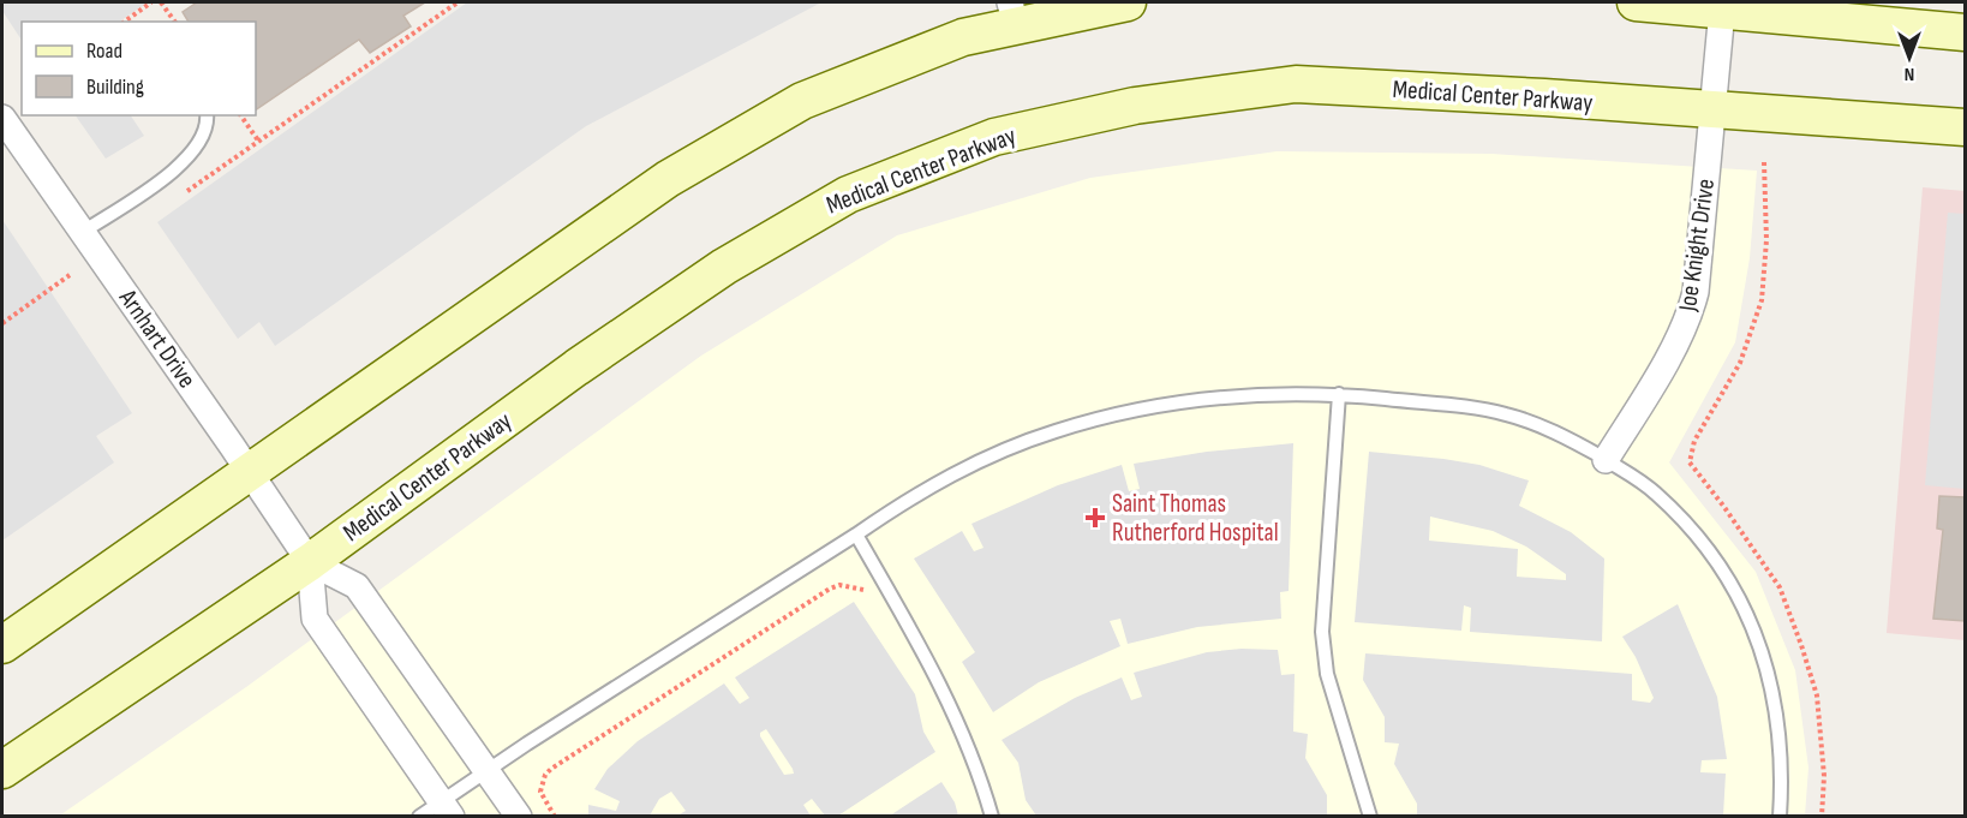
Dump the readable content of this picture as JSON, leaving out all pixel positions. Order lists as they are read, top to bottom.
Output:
{
  "streets": {
    "main road": ["Medical Center Parkway"],
    "street": ["Joe Knight Drive", "Arnhart Drive"]
  },
  "crossings": [
    ["Medical Center Parkway", "Joe Knight Drive"],
    ["Medical Center Parkway", "Arnhart Drive"]
  ],
  "places": {
    "health": ["Saint Thomas Rutherford Hospital"]
  },
  "legend": ["Road", "Building"],
  "north": "bottom"
}
